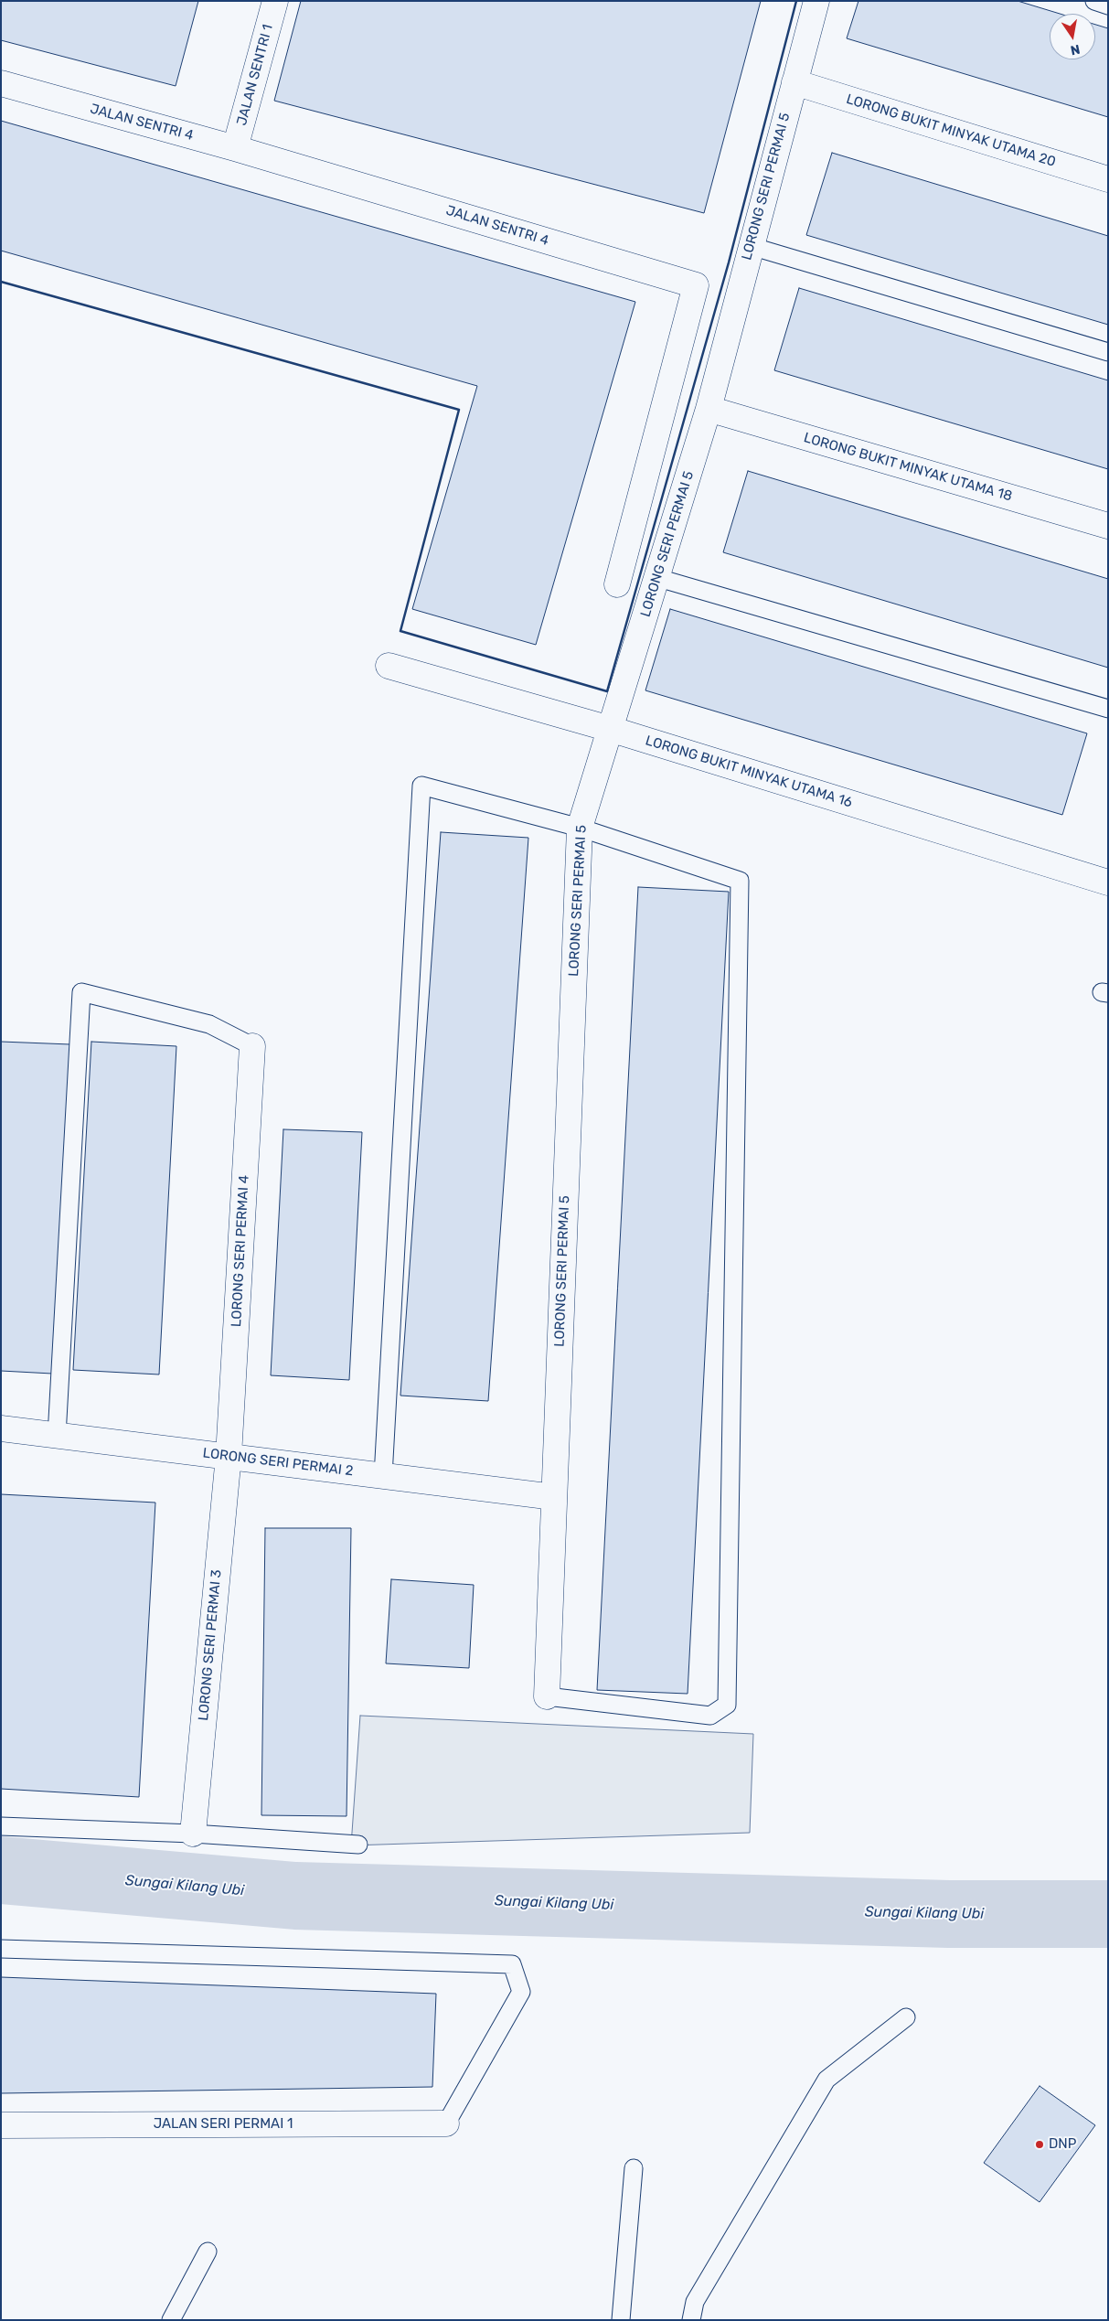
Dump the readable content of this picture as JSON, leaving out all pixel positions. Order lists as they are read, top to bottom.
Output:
{
  "streets": {
    "street": [
      "JALAN SENTRI 1",
      "JALAN SENTRI 4",
      "LORONG BUKIT MINYAK UTAMA 20",
      "LORONG SERI PERMAI 5",
      "LORONG BUKIT MINYAK UTAMA 18",
      "LORONG BUKIT MINYAK UTAMA 16",
      "LORONG SERI PERMAI 4",
      "LORONG SERI PERMAI 2",
      "LORONG SERI PERMAI 3",
      "JALAN SERI PERMAI 1"
    ]
  },
  "crossings": [
    ["JALAN SENTRI 1", "JALAN SENTRI 4"],
    ["LORONG BUKIT MINYAK UTAMA 20", "LORONG SERI PERMAI 5"],
    ["LORONG SERI PERMAI 5", "LORONG BUKIT MINYAK UTAMA 18"],
    ["LORONG SERI PERMAI 5", "LORONG BUKIT MINYAK UTAMA 16"],
    ["LORONG SERI PERMAI 5", "LORONG SERI PERMAI 2"],
    ["LORONG SERI PERMAI 4", "LORONG SERI PERMAI 2"],
    ["LORONG SERI PERMAI 4", "LORONG SERI PERMAI 3"],
    ["LORONG SERI PERMAI 2", "LORONG SERI PERMAI 3"]
  ],
  "water": ["Sungai Kilang Ubi"],
  "places": ["DNP"],
  "north": "bottom"
}
